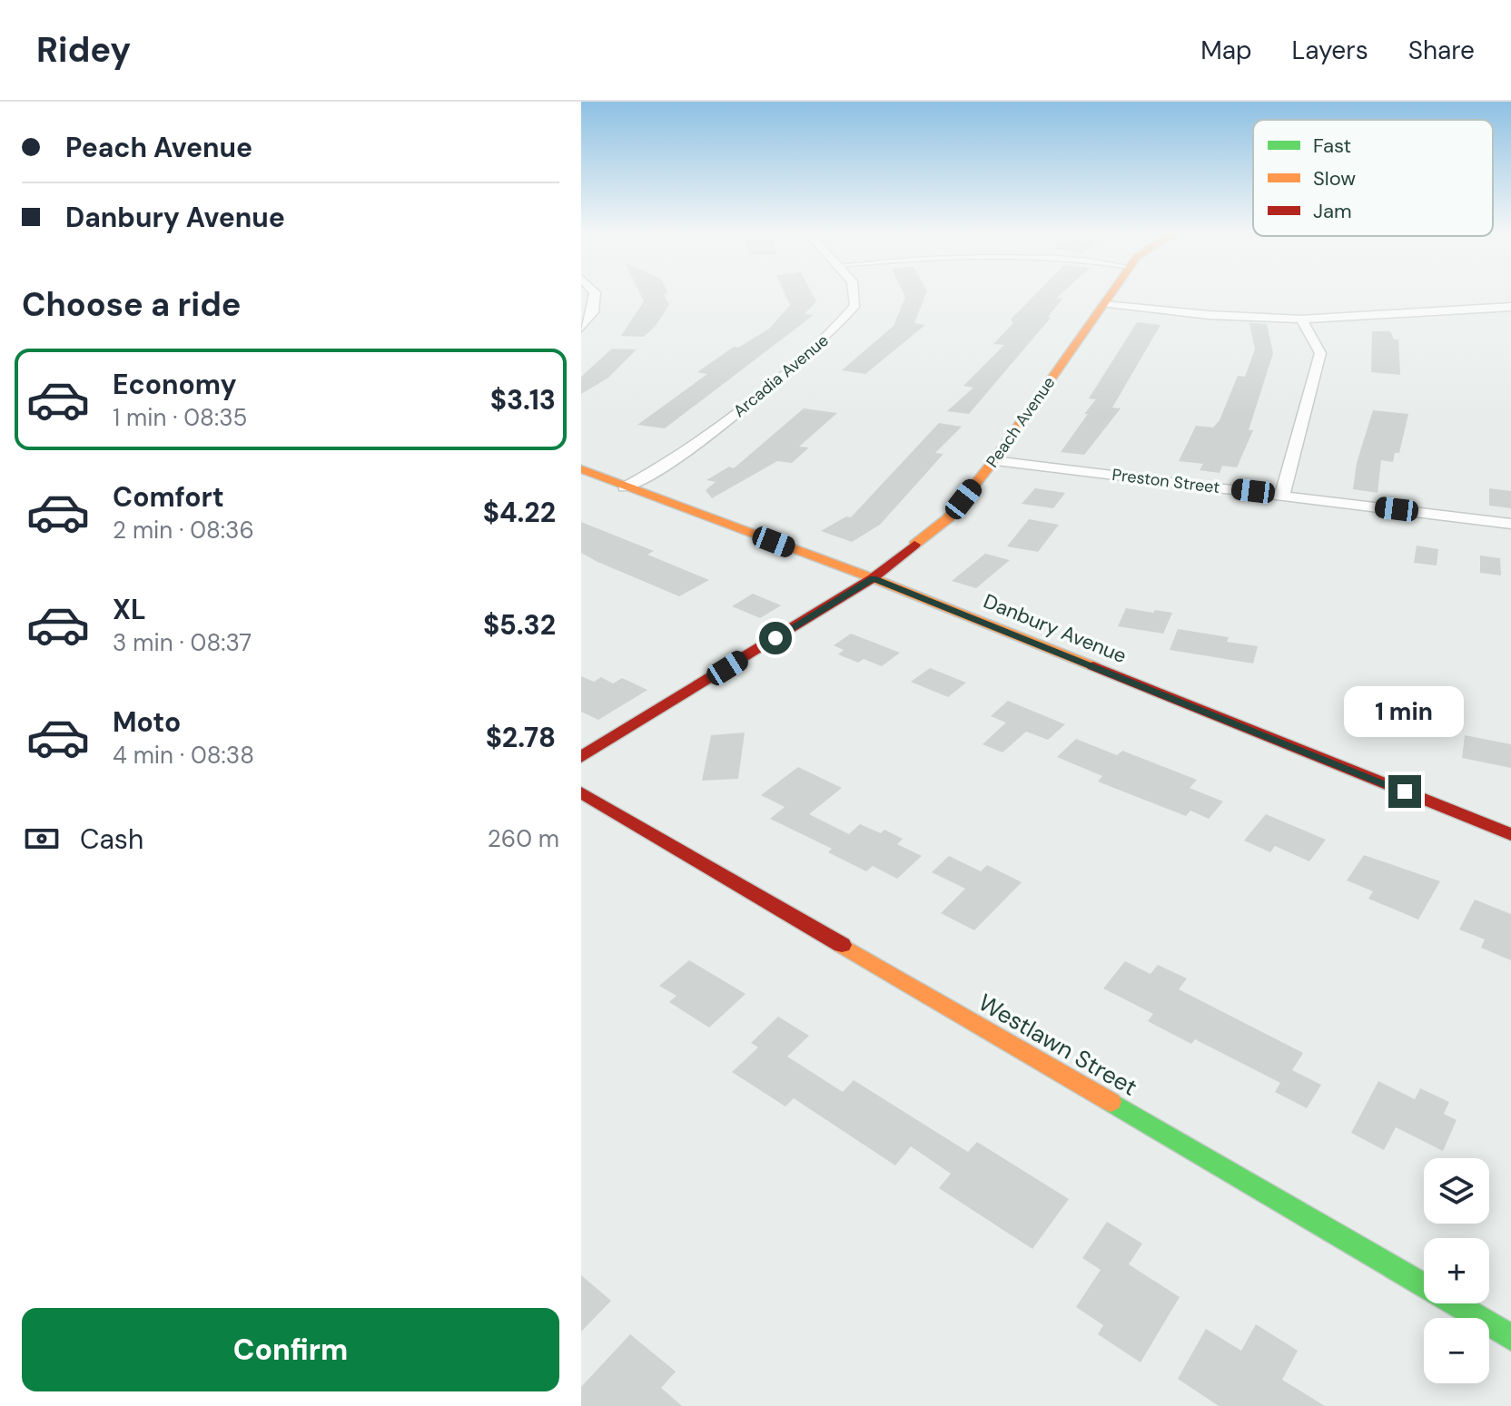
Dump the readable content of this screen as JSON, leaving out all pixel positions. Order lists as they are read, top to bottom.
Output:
{
  "streets": {
    "street": [
      "Arcadia Avenue",
      "Peach Avenue",
      "Preston Street",
      "Danbury Avenue",
      "Westlawn Street"
    ]
  },
  "crossings": [
    ["Arcadia Avenue", "Danbury Avenue"],
    ["Peach Avenue", "Preston Street"],
    ["Peach Avenue", "Danbury Avenue"]
  ],
  "legend": ["Fast", "Slow", "Jam"],
  "page": {
    "header": "Ridey",
    "nav": ["Map", "Layers", "Share"],
    "banner": ["Peach Avenue", "Danbury Avenue"],
    "heading": "Choose a ride",
    "list": [
      {
        "name": "Economy",
        "note": "1 min · 08:35",
        "value": "$3.13"
      },
      {
        "name": "Comfort",
        "note": "2 min · 08:36",
        "value": "$4.22"
      },
      {
        "name": "XL",
        "note": "3 min · 08:37",
        "value": "$5.32"
      },
      {
        "name": "Moto",
        "note": "4 min · 08:38",
        "value": "$2.78"
      }
    ],
    "bubble": "1 min",
    "pay": ["Cash", "260 m"],
    "map_buttons": ["+", "−"],
    "buttons": "Confirm"
  }
}
